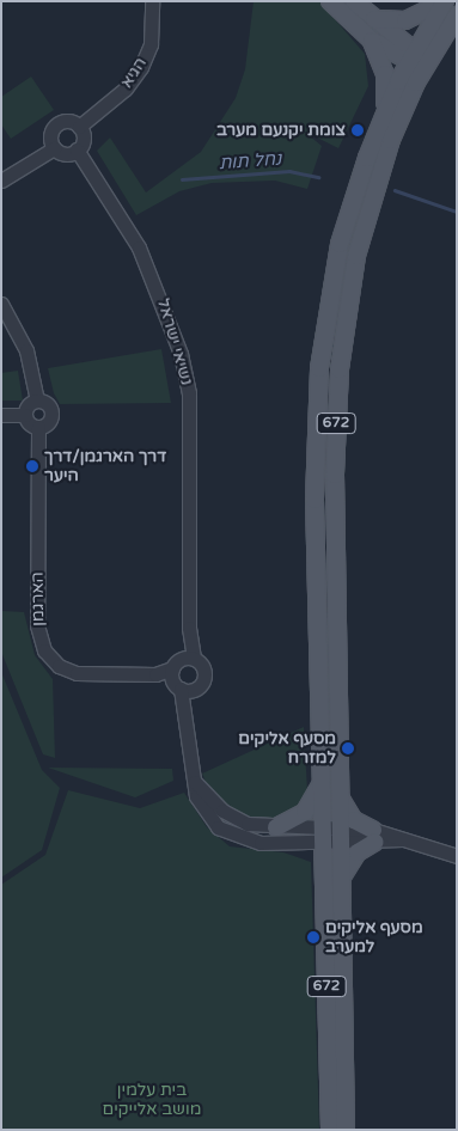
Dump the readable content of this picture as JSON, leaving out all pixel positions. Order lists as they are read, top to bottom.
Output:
{
  "streets": {
    "main road": ["672"],
    "street": ["הגיא", "נשיאי ישראל", "הארגמן"]
  },
  "crossings": [
    ["הגיא", "נשיאי ישראל"],
    ["נשיאי ישראל", "672"],
    ["נשיאי ישראל", "הארגמן"]
  ],
  "water": ["נחל תות"],
  "parks": ["בית עלמין מושב אלייקים"],
  "places": [
    "צומת יקנעם מערב",
    "דרך הארגמן/דרך היער",
    "מסעף אליקים למזרח",
    "מסעף אליקים למערב"
  ]
}
